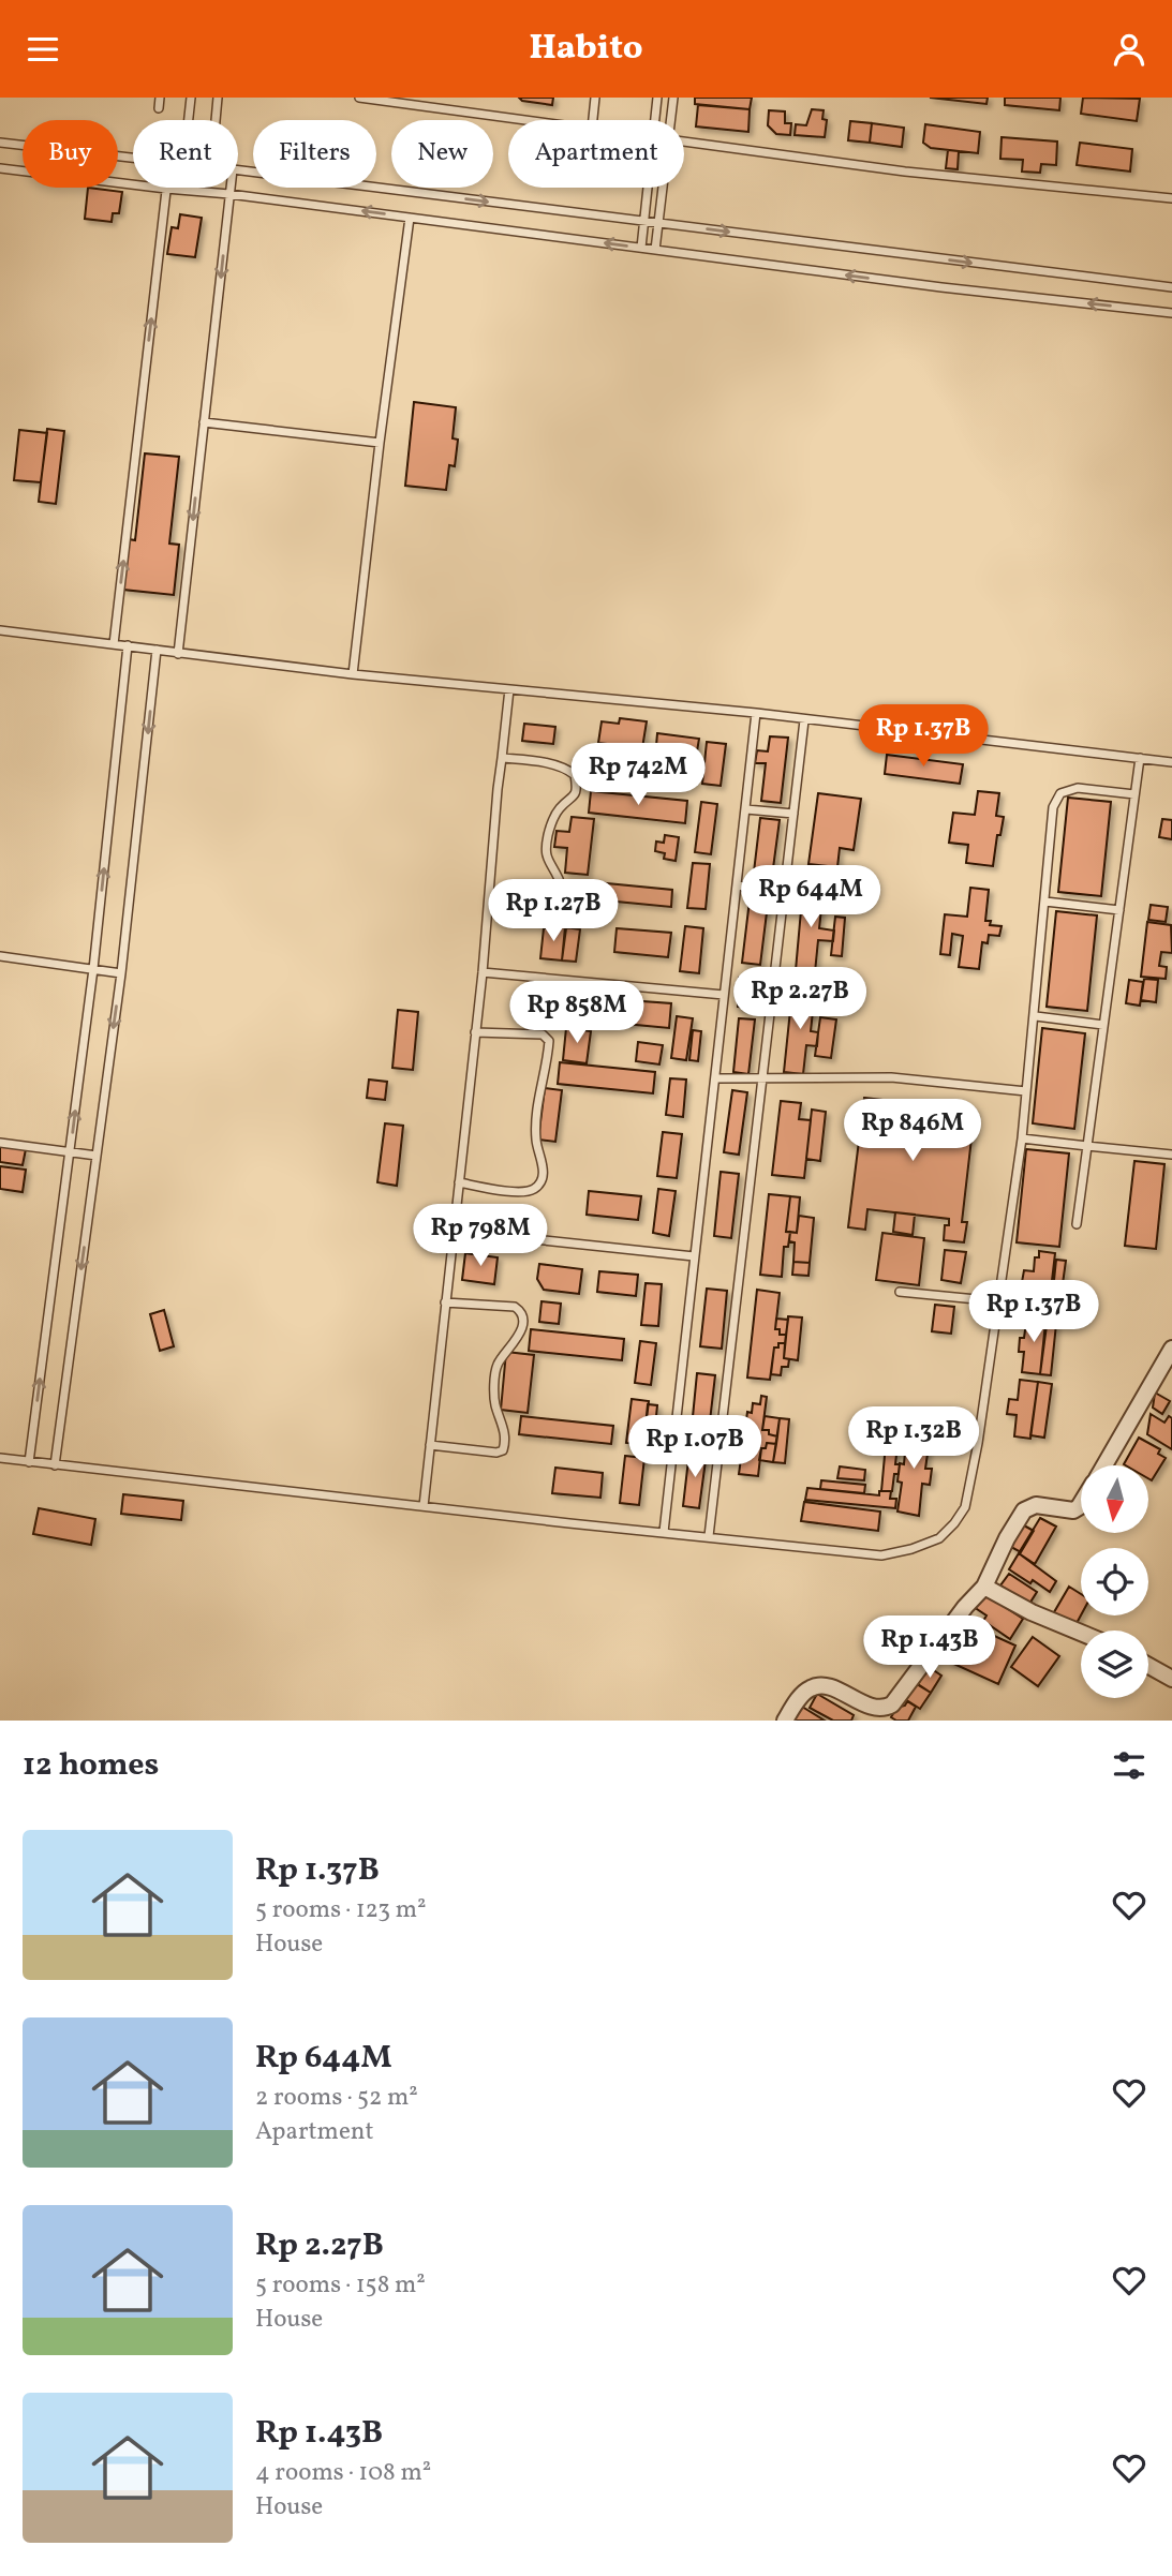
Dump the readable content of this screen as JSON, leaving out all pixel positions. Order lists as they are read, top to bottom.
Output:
{
  "north": "bottom",
  "page": {
    "header": "Habito",
    "chip": [
      "Buy",
      "Rent",
      "Filters",
      "New",
      "Apartment"
    ],
    "price": [
      "Rp 1.37B",
      "Rp 742M",
      "Rp 644M",
      "Rp 1.27B",
      "Rp 2.27B",
      "Rp 858M",
      "Rp 846M",
      "Rp 798M",
      "Rp 1.37B",
      "Rp 1.32B",
      "Rp 1.07B",
      "Rp 1.43B"
    ],
    "heading": "12 homes",
    "list": [
      {
        "name": "Rp 1.37B",
        "note": "5 rooms · 123 m² · House"
      },
      {
        "name": "Rp 644M",
        "note": "2 rooms · 52 m² · Apartment"
      },
      {
        "name": "Rp 2.27B",
        "note": "5 rooms · 158 m² · House"
      },
      {
        "name": "Rp 1.43B",
        "note": "4 rooms · 108 m² · House"
      }
    ]
  }
}
